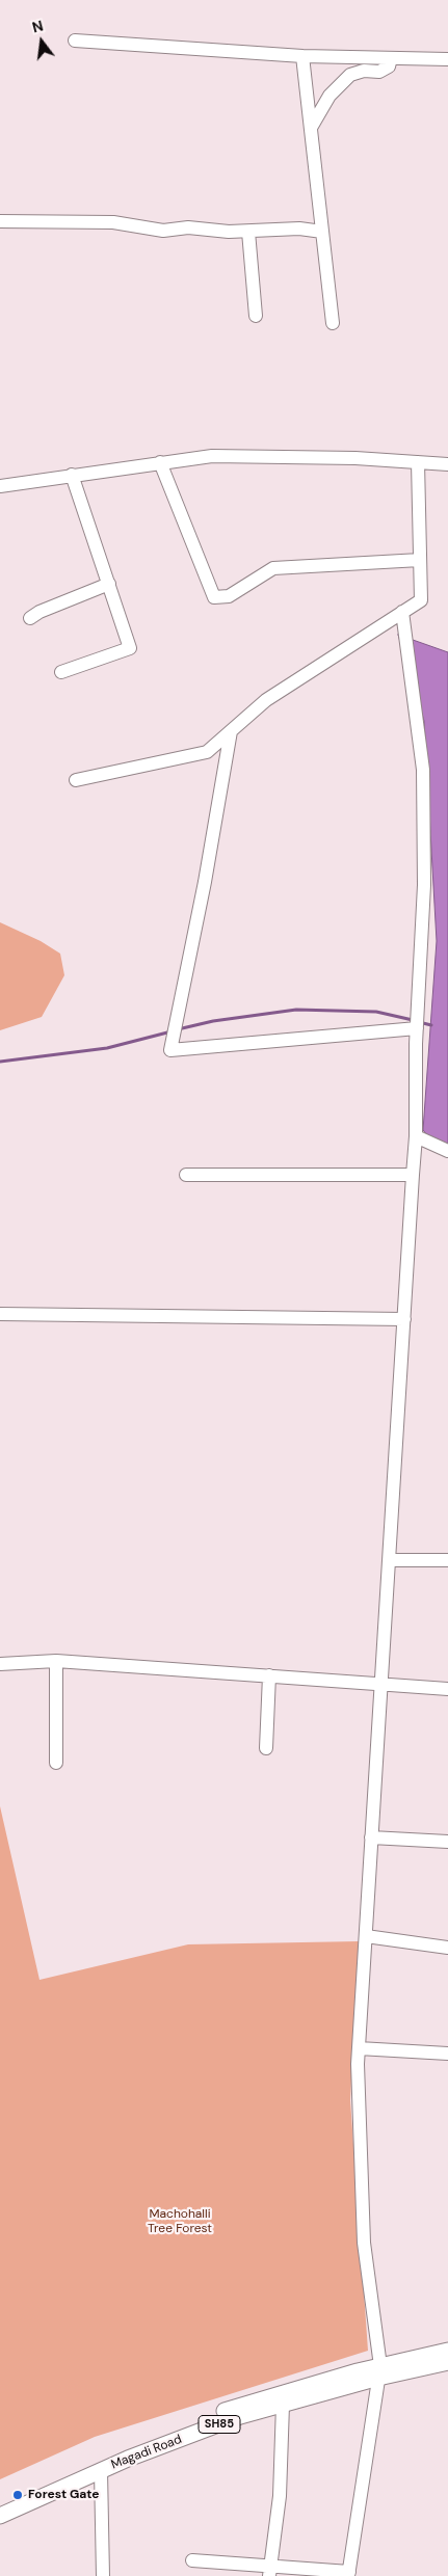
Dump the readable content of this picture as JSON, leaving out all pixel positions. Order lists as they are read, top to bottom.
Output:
{
  "streets": {
    "main road": ["SH85", "Magadi Road"]
  },
  "parks": ["Machohalli Tree Forest"],
  "places": ["Forest Gate"],
  "north": "top"
}
